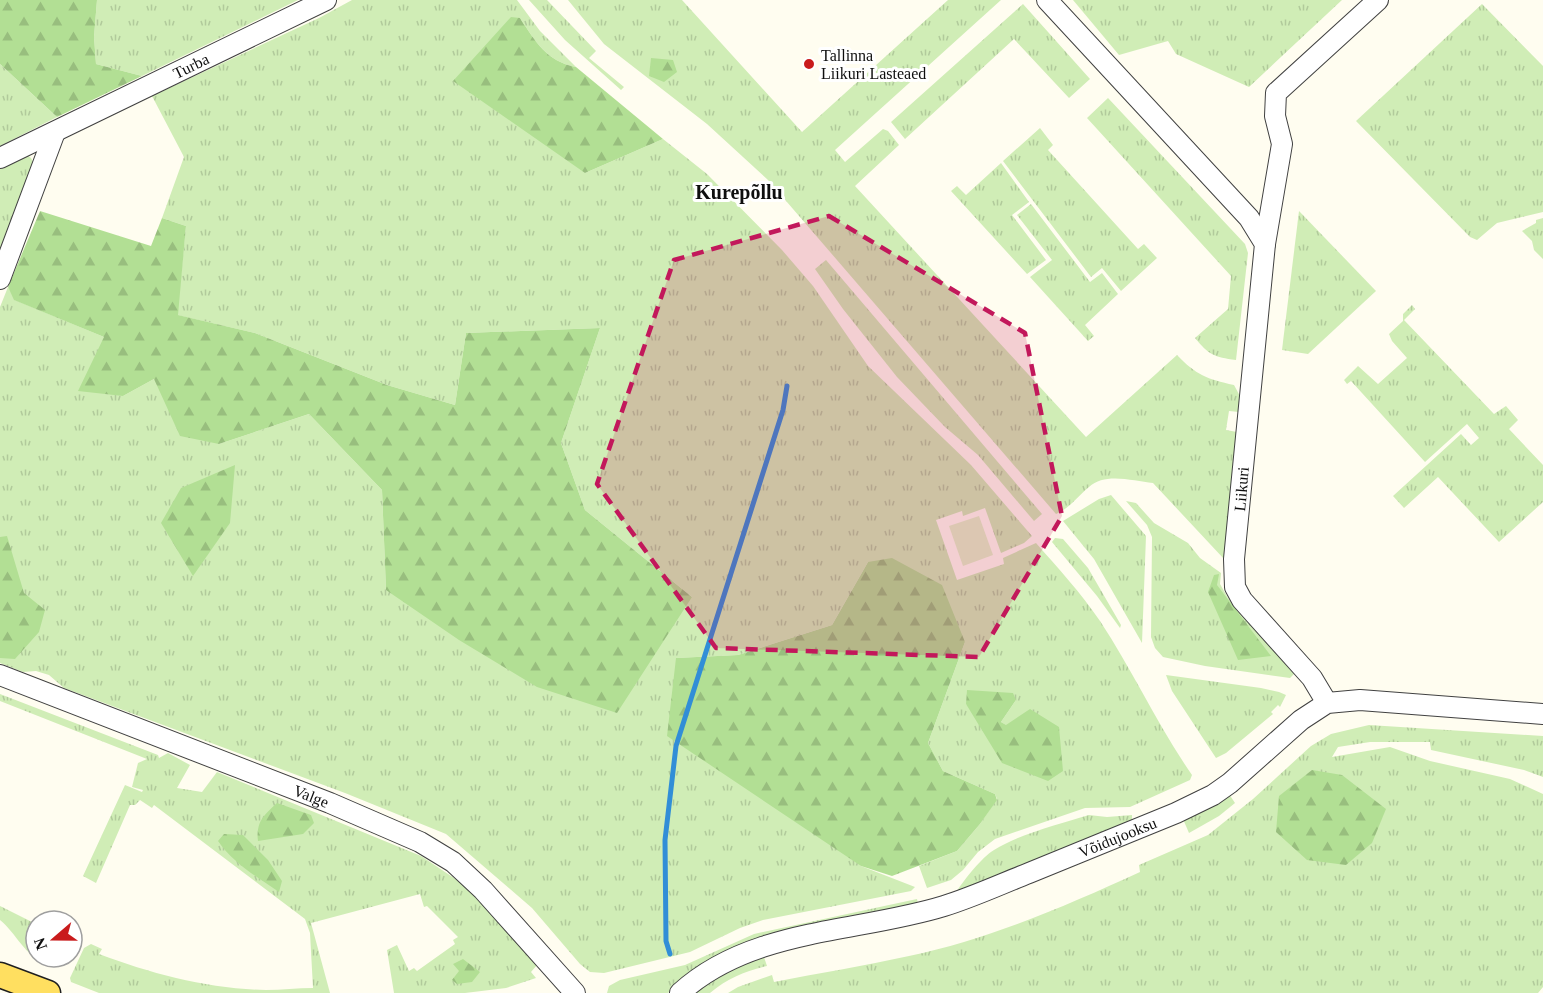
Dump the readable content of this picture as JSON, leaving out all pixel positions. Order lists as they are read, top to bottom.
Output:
{
  "streets": {
    "street": [
      "Turba",
      "Liikuri",
      "Valge",
      "Võidujooksu"
    ]
  },
  "crossings": [
    ["Liikuri", "Võidujooksu"]
  ],
  "districts": ["Kurepõllu"],
  "places": ["Tallinna Liikuri Lasteaed"],
  "north": "left"
}
